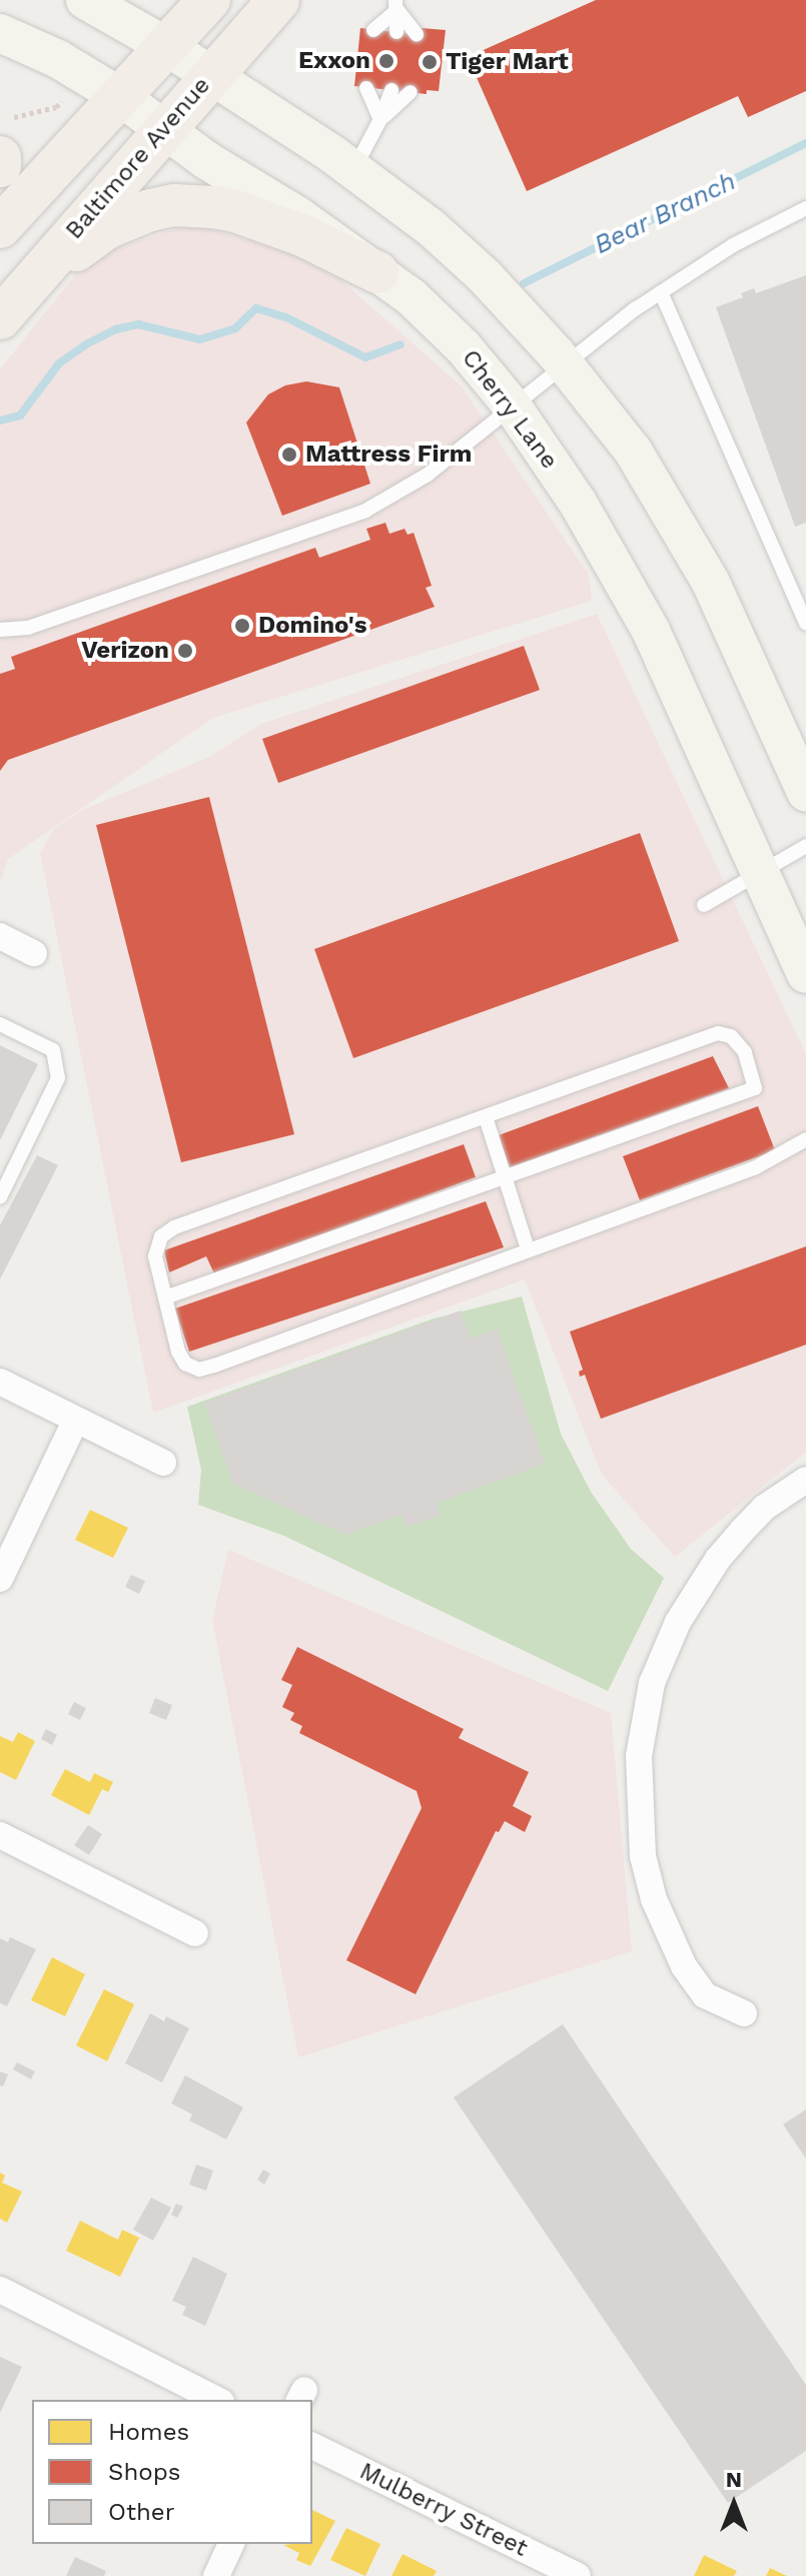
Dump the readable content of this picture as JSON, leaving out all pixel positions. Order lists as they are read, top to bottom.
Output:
{
  "streets": {
    "main road": ["Baltimore Avenue", "Cherry Lane"],
    "street": ["Mulberry Street"]
  },
  "crossings": [
    ["Baltimore Avenue", "Cherry Lane"]
  ],
  "water": ["Bear Branch"],
  "places": [
    "Exxon",
    "Tiger Mart",
    "Mattress Firm",
    "Domino's",
    "Verizon"
  ],
  "legend": ["Homes", "Shops", "Other"],
  "north": "top"
}
